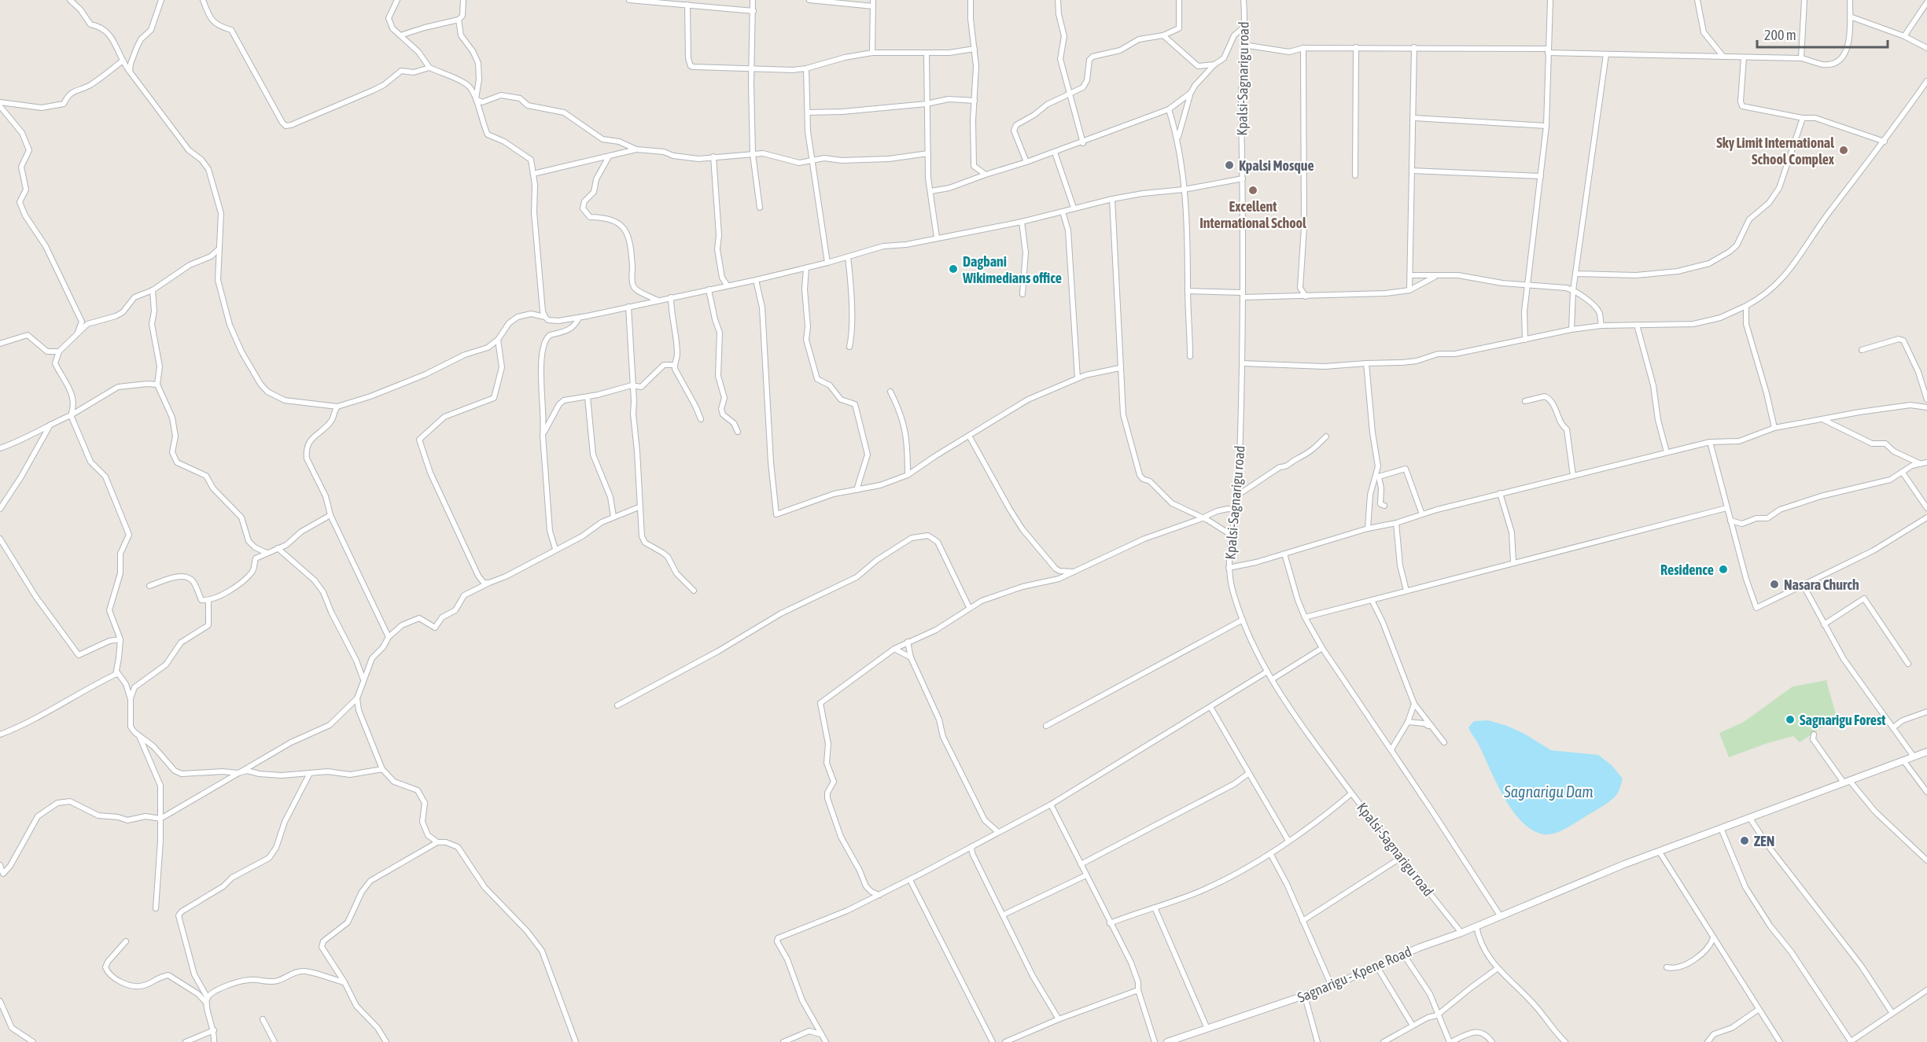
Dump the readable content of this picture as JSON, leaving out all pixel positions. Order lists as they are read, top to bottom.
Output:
{
  "streets": {
    "street": ["Kpalsi-Sagnarigu road", "Sagnarigu - Kpene Road"]
  },
  "crossings": [
    ["Kpalsi-Sagnarigu road", "Sagnarigu - Kpene Road"]
  ],
  "water": ["Sagnarigu Dam"],
  "places": [
    "Sky Limit International School Complex",
    "Kpalsi Mosque",
    "Excellent International School",
    "Dagbani Wikimedians office",
    "Residence",
    "Nasara Church",
    "Sagnarigu Forest",
    "ZEN"
  ],
  "scale_bar": "200 m"
}
